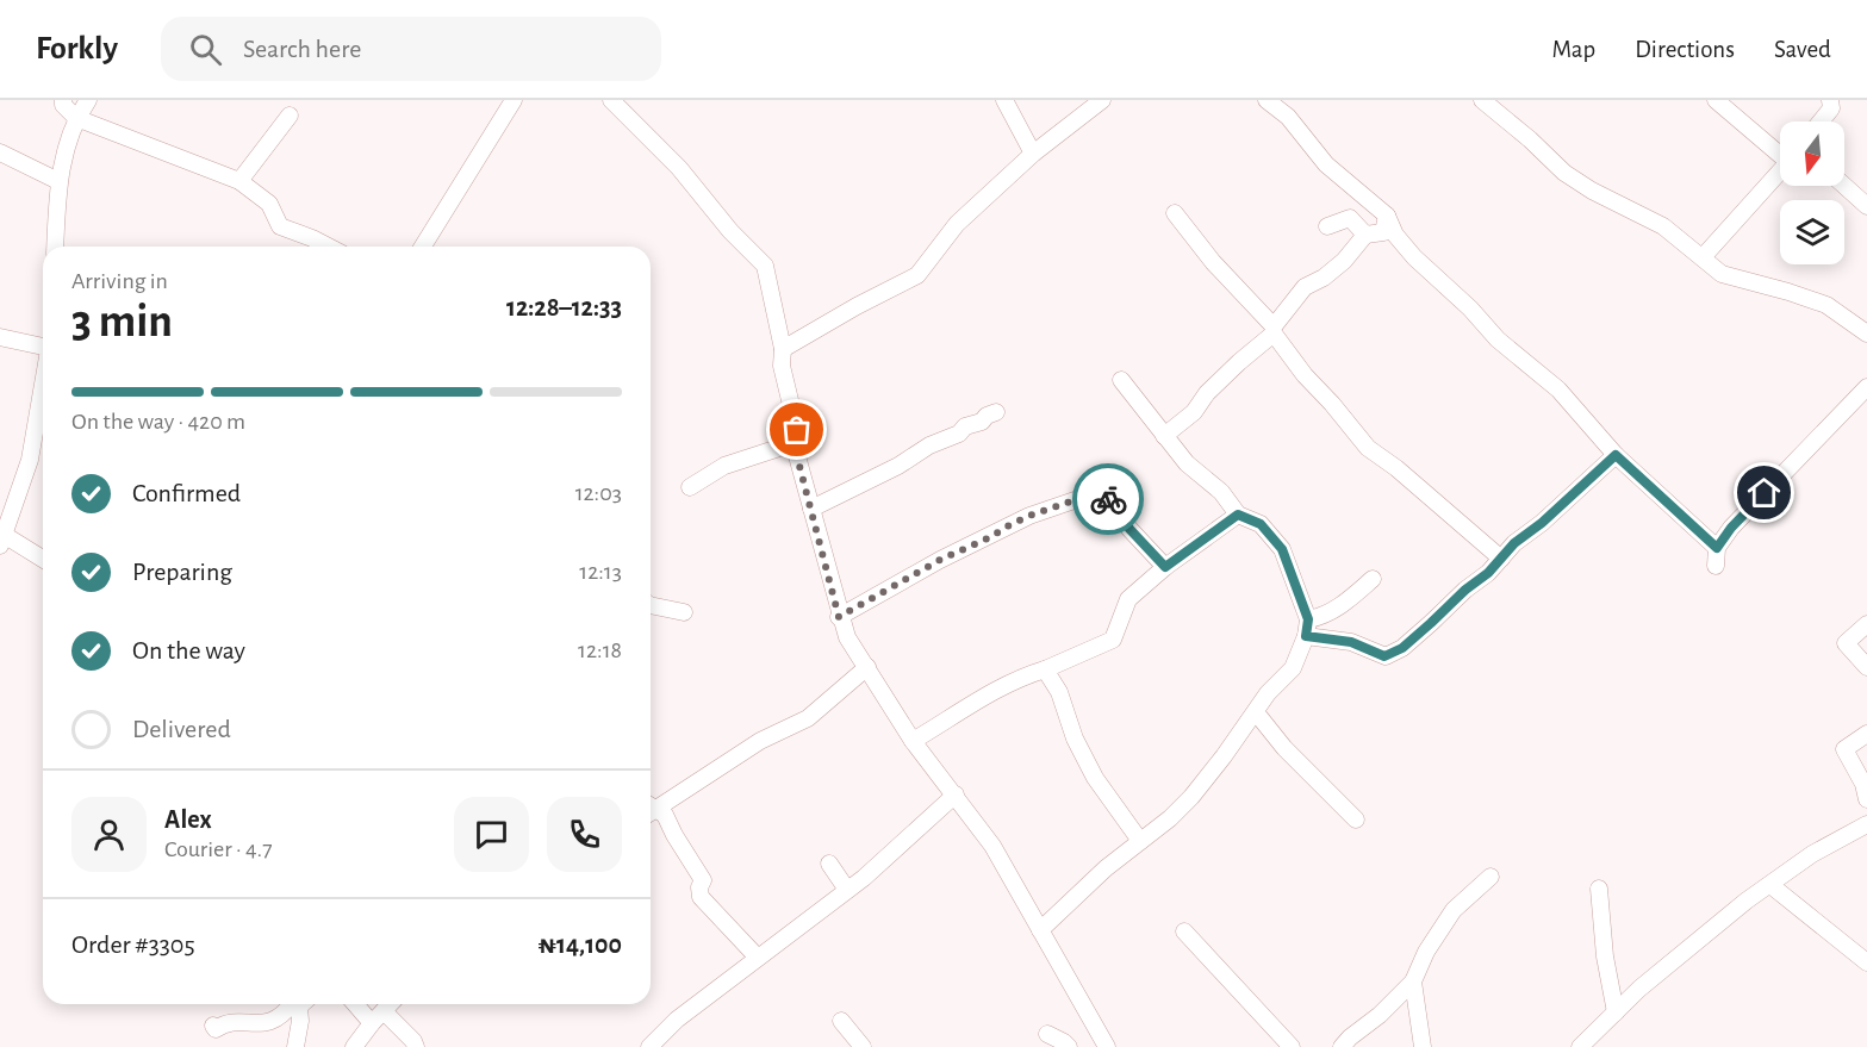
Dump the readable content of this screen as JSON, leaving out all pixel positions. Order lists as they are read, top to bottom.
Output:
{
  "north": "bottom",
  "page": {
    "header": "Forkly",
    "search": "Search here",
    "nav": ["Map", "Directions", "Saved"],
    "heading": ["3 min", "Arriving in", "12:28–12:33"],
    "panel": [
      "Alex",
      "Courier · 4.7",
      "Order #3305",
      "₦14,100"
    ],
    "bar": "On the way · 420 m",
    "list": [
      ["Confirmed", "12:03"],
      ["Preparing", "12:13"],
      ["On the way", "12:18"],
      "Delivered"
    ]
  }
}
